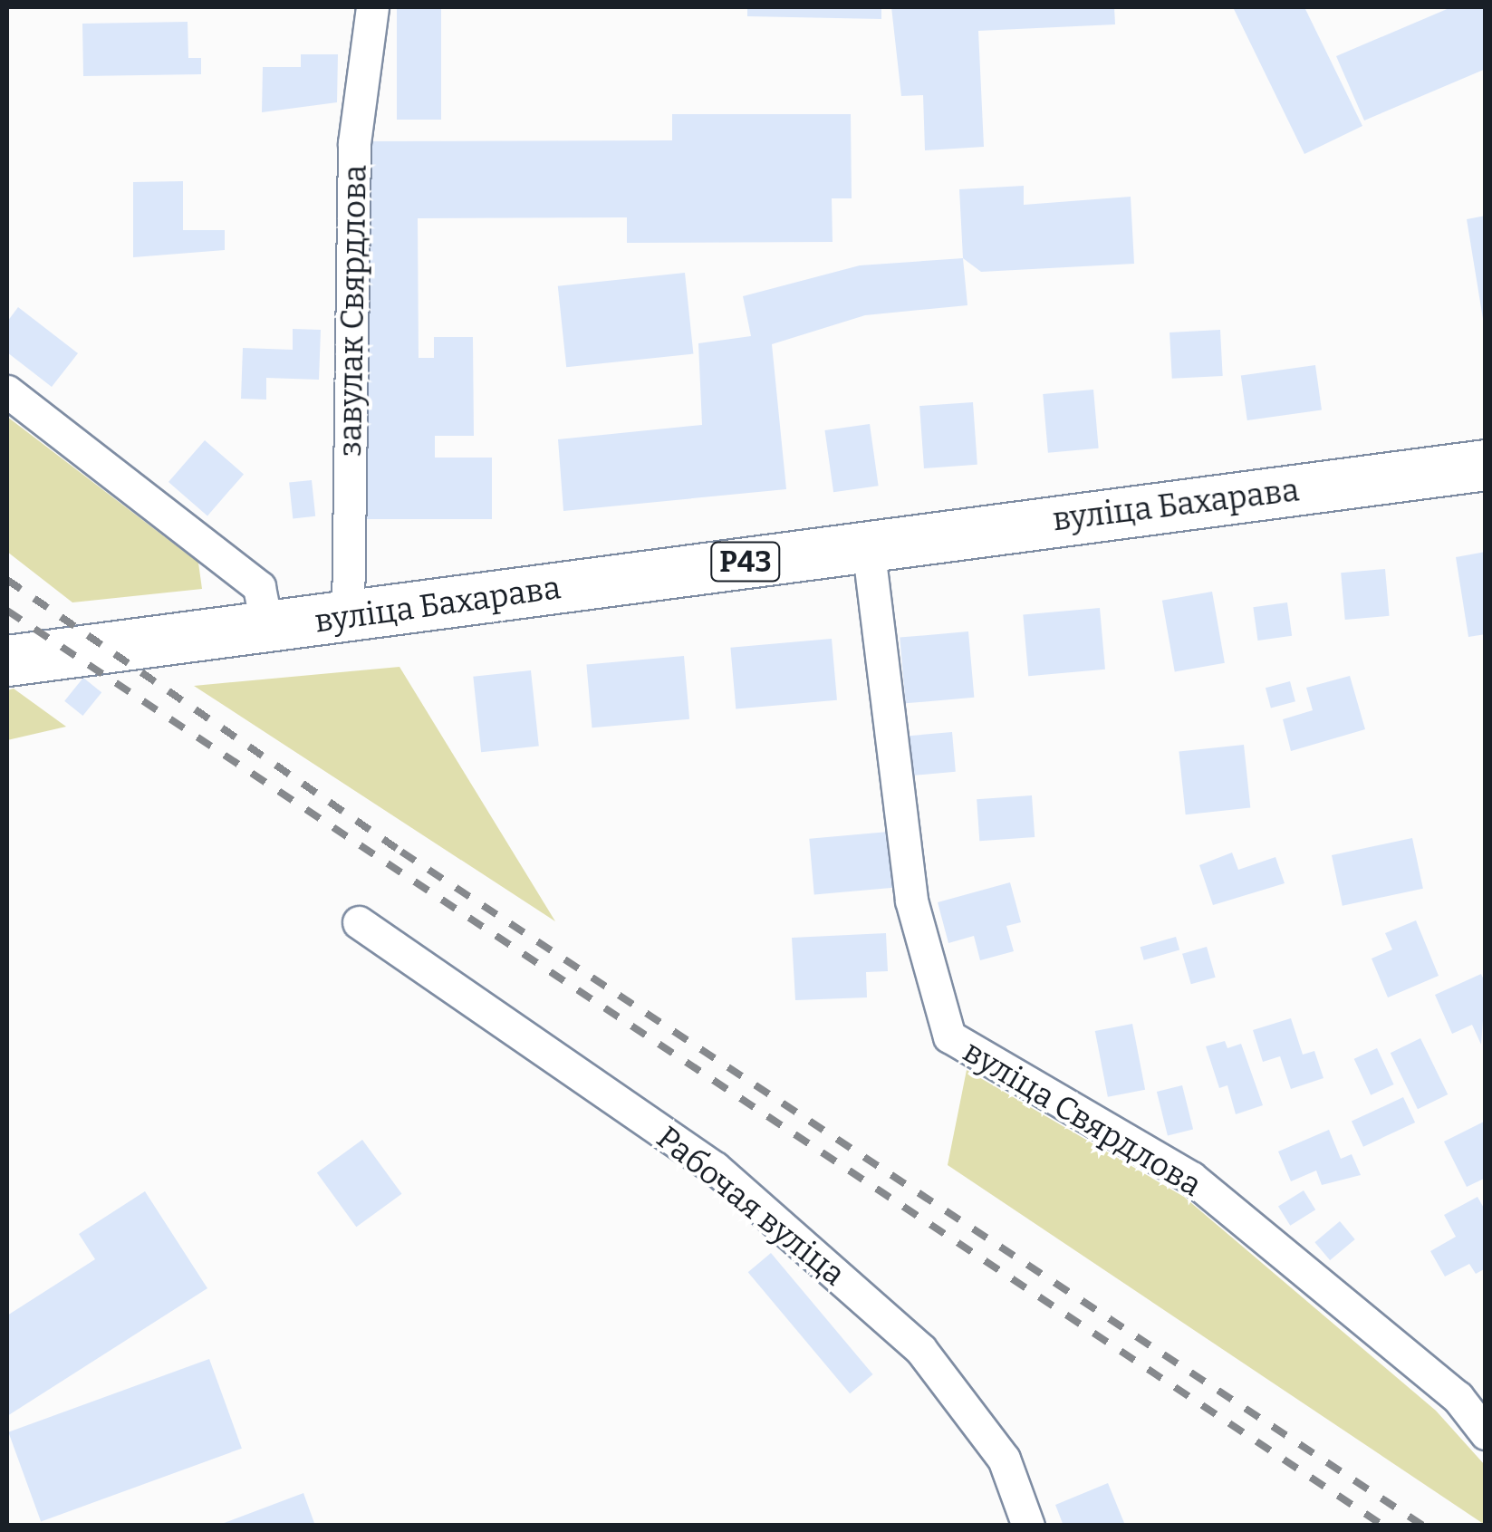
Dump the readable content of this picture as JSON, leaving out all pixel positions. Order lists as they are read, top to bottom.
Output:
{
  "streets": {
    "main road": ["вуліца Бахарава", "Р43"],
    "street": ["завулак Свярдлова", "вуліца Свярдлова", "Рабочая вуліца"]
  },
  "crossings": [
    ["завулак Свярдлова", "вуліца Бахарава"],
    ["вуліца Бахарава", "вуліца Свярдлова"]
  ]
}
